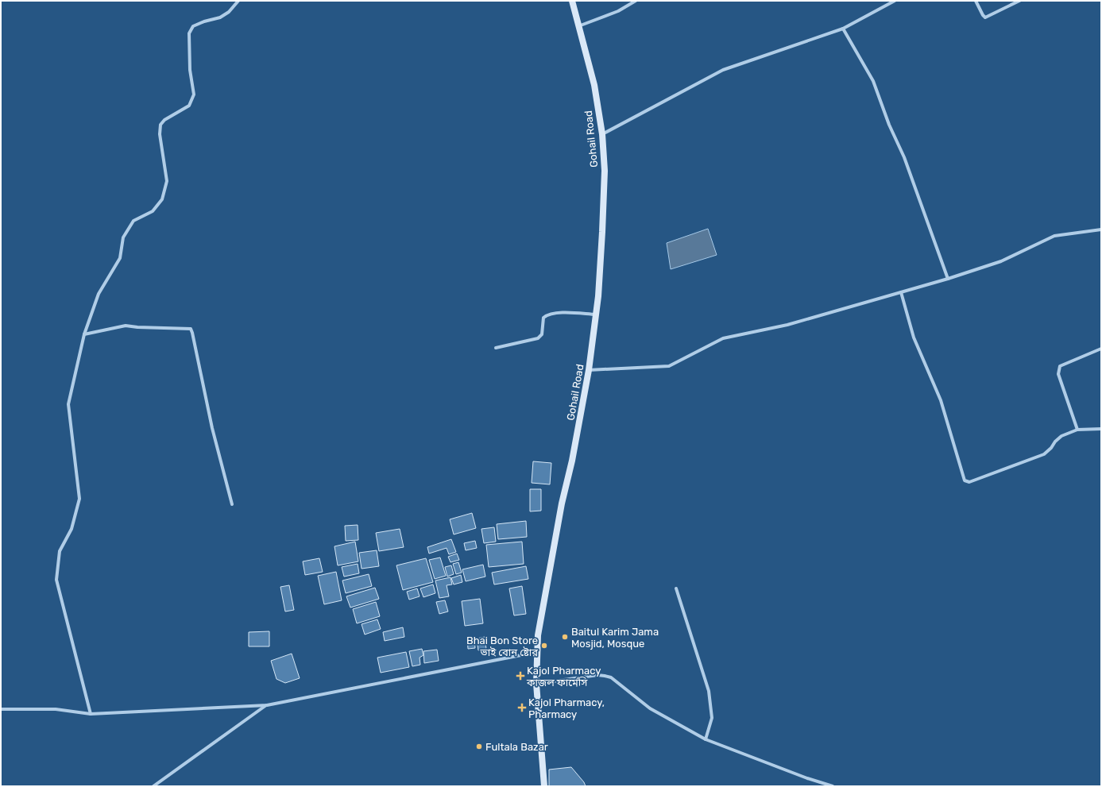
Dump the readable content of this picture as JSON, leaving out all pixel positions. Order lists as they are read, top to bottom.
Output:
{
  "streets": {
    "main road": ["Gohail Road"]
  },
  "places": {
    "other": ["Baitul Karim Jama Mosjid, Mosque", "Bhai Bon Store ভাই বোন ষ্টোর", "Fultala Bazar"],
    "health": ["Kajol Pharmacy কাজল ফার্মেসি", "Kajol Pharmacy, Pharmacy"]
  }
}
